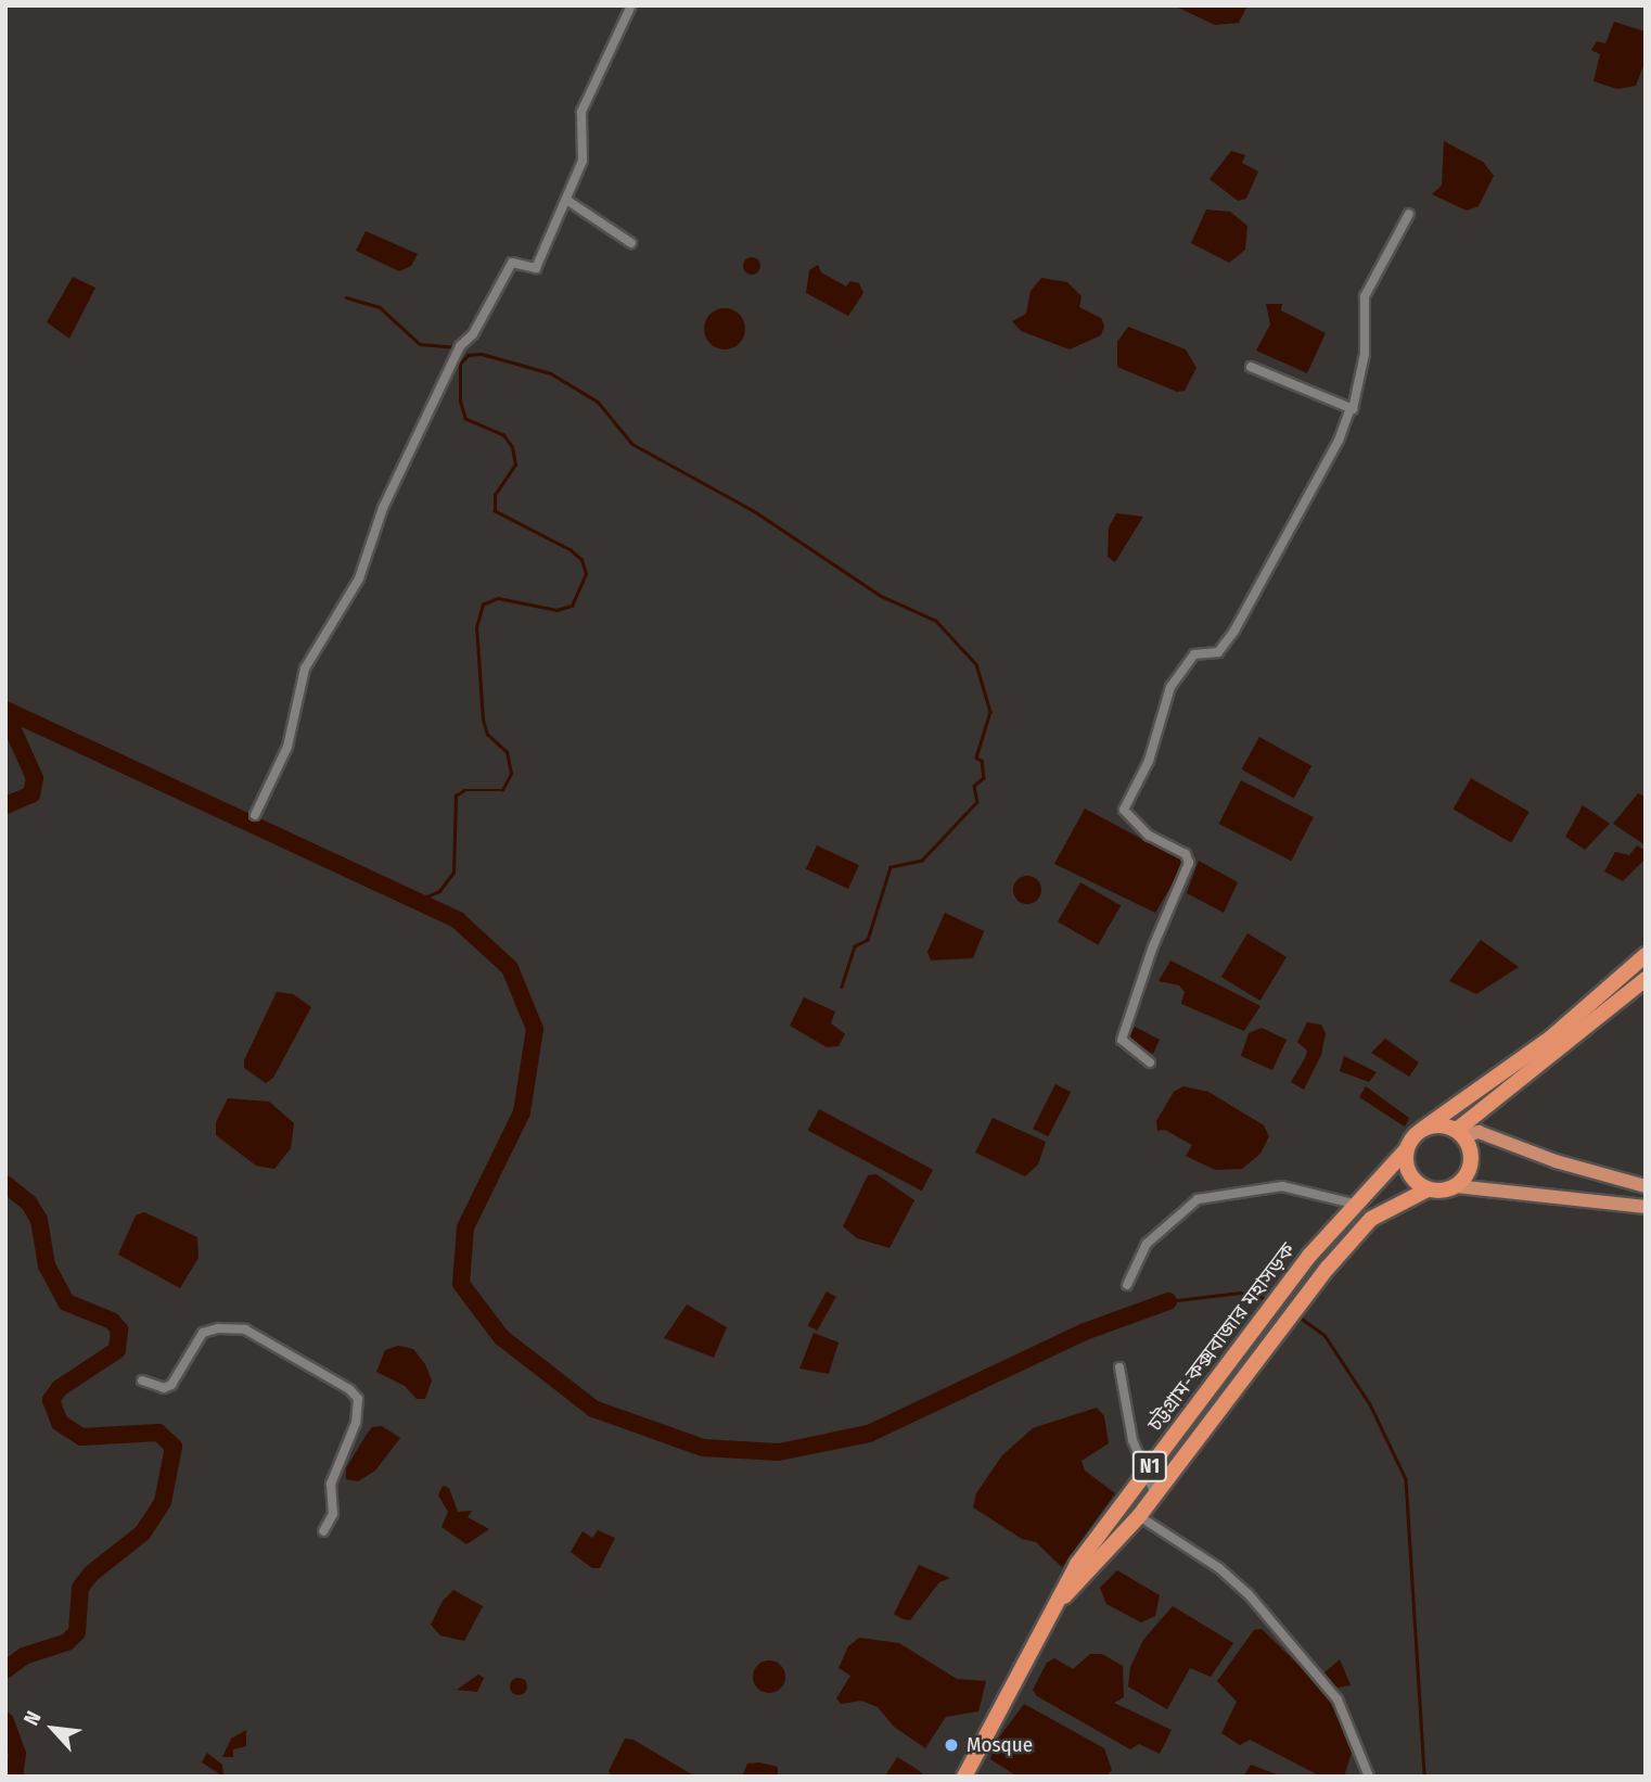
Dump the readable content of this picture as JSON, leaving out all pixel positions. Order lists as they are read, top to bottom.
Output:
{
  "streets": {
    "highway": ["চট্টগ্রাম-কক্সবাজার মহাসড়ক", "N1"]
  },
  "crossings": [
    ["চট্টগ্রাম-কক্সবাজার মহাসড়ক", "N1"]
  ],
  "places": ["Mosque"],
  "north": "top left"
}
